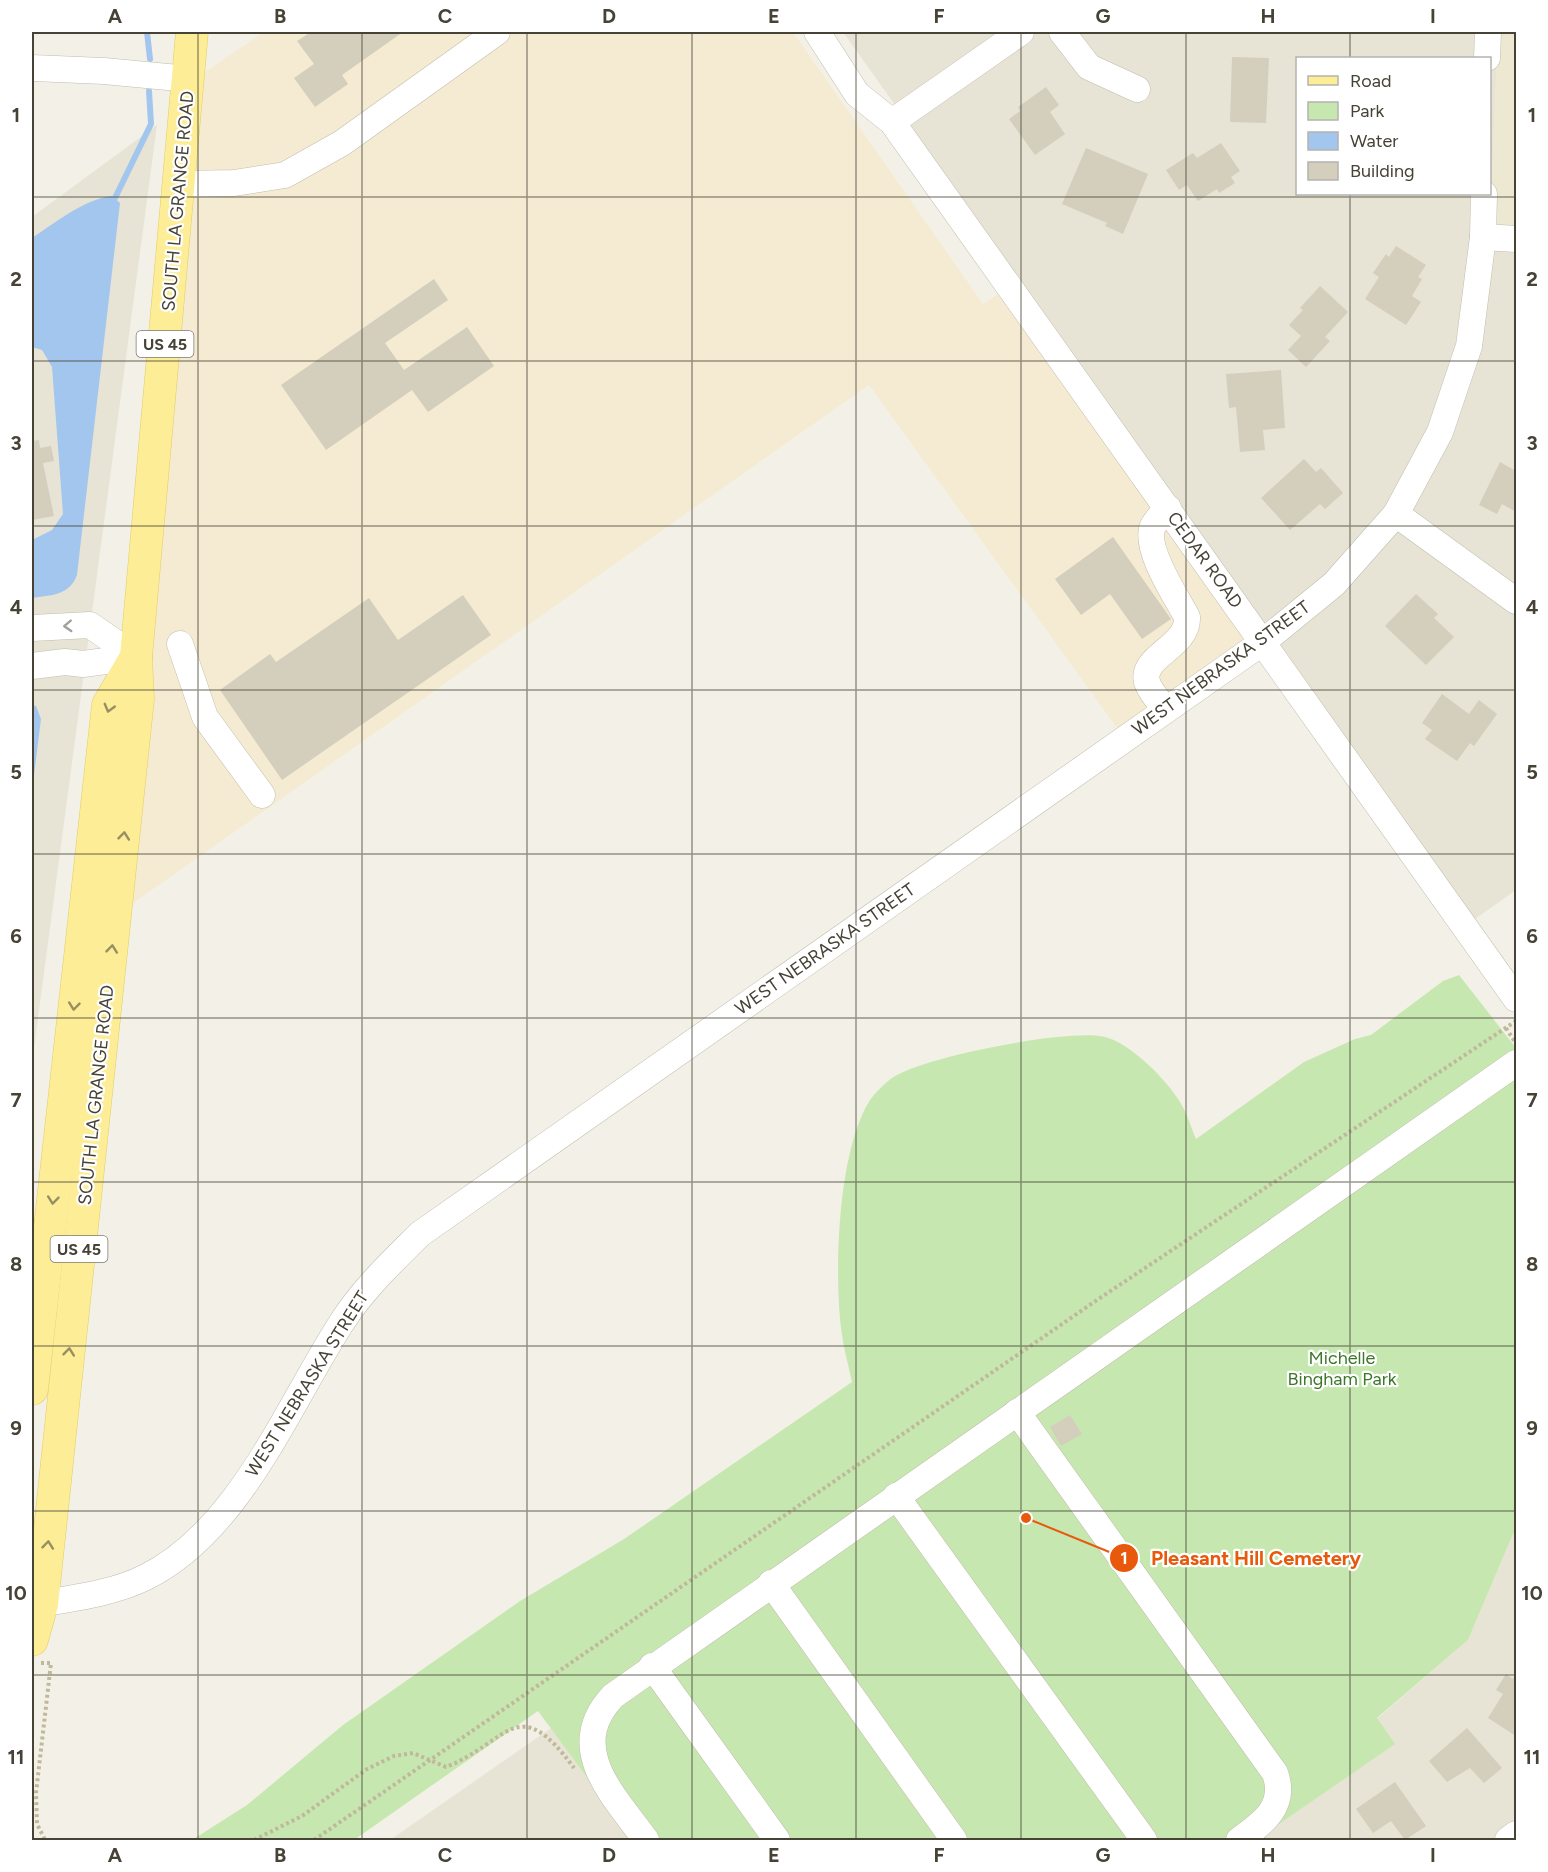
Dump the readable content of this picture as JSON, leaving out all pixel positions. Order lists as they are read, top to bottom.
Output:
{
  "streets": {
    "main road": ["SOUTH LA GRANGE ROAD", "US 45"],
    "street": ["CEDAR ROAD", "WEST NEBRASKA STREET"]
  },
  "crossings": [
    ["SOUTH LA GRANGE ROAD", "WEST NEBRASKA STREET"],
    ["CEDAR ROAD", "WEST NEBRASKA STREET"]
  ],
  "parks": ["Michelle Bingham Park"],
  "places": ["Pleasant Hill Cemetery"],
  "legend": [
    "Road",
    "Park",
    "Water",
    "Building"
  ],
  "grid": {
    "columns": [
      "A",
      "B",
      "C",
      "D",
      "E",
      "F",
      "G",
      "H",
      "I"
    ],
    "rows": [
      "1",
      "2",
      "3",
      "4",
      "5",
      "6",
      "7",
      "8",
      "9",
      "10",
      "11"
    ]
  }
}
